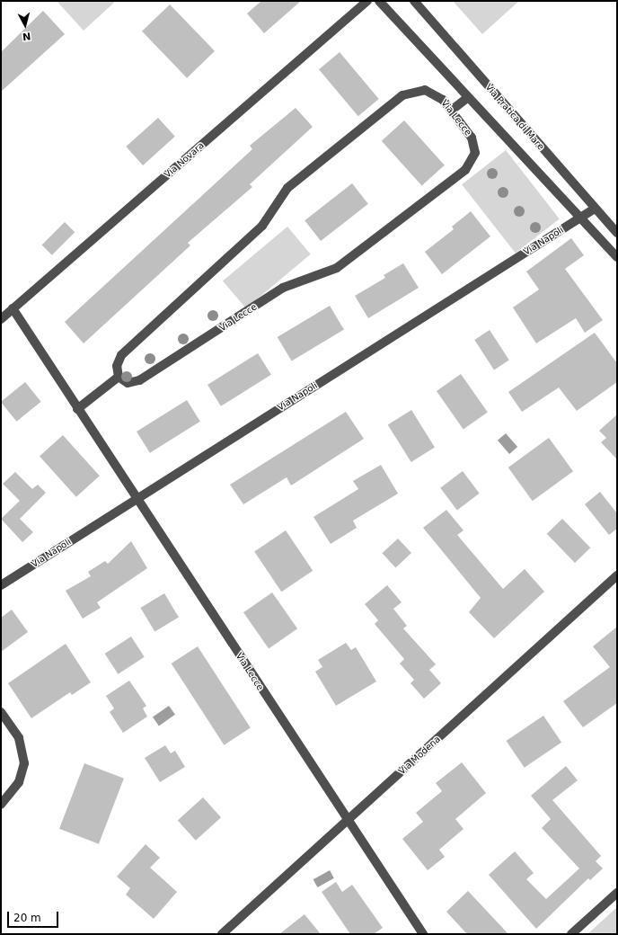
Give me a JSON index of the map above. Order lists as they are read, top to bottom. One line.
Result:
{"streets":{"street":["Via Pratica di Mare","Via Lecce","Via Novara","Via Napoli","Via Modena"]},"crossings":[["Via Pratica di Mare","Via Napoli"],["Via Lecce","Via Novara"],["Via Lecce","Via Napoli"],["Via Lecce","Via Modena"]],"scale_bar":"20 m","north":"bottom"}
